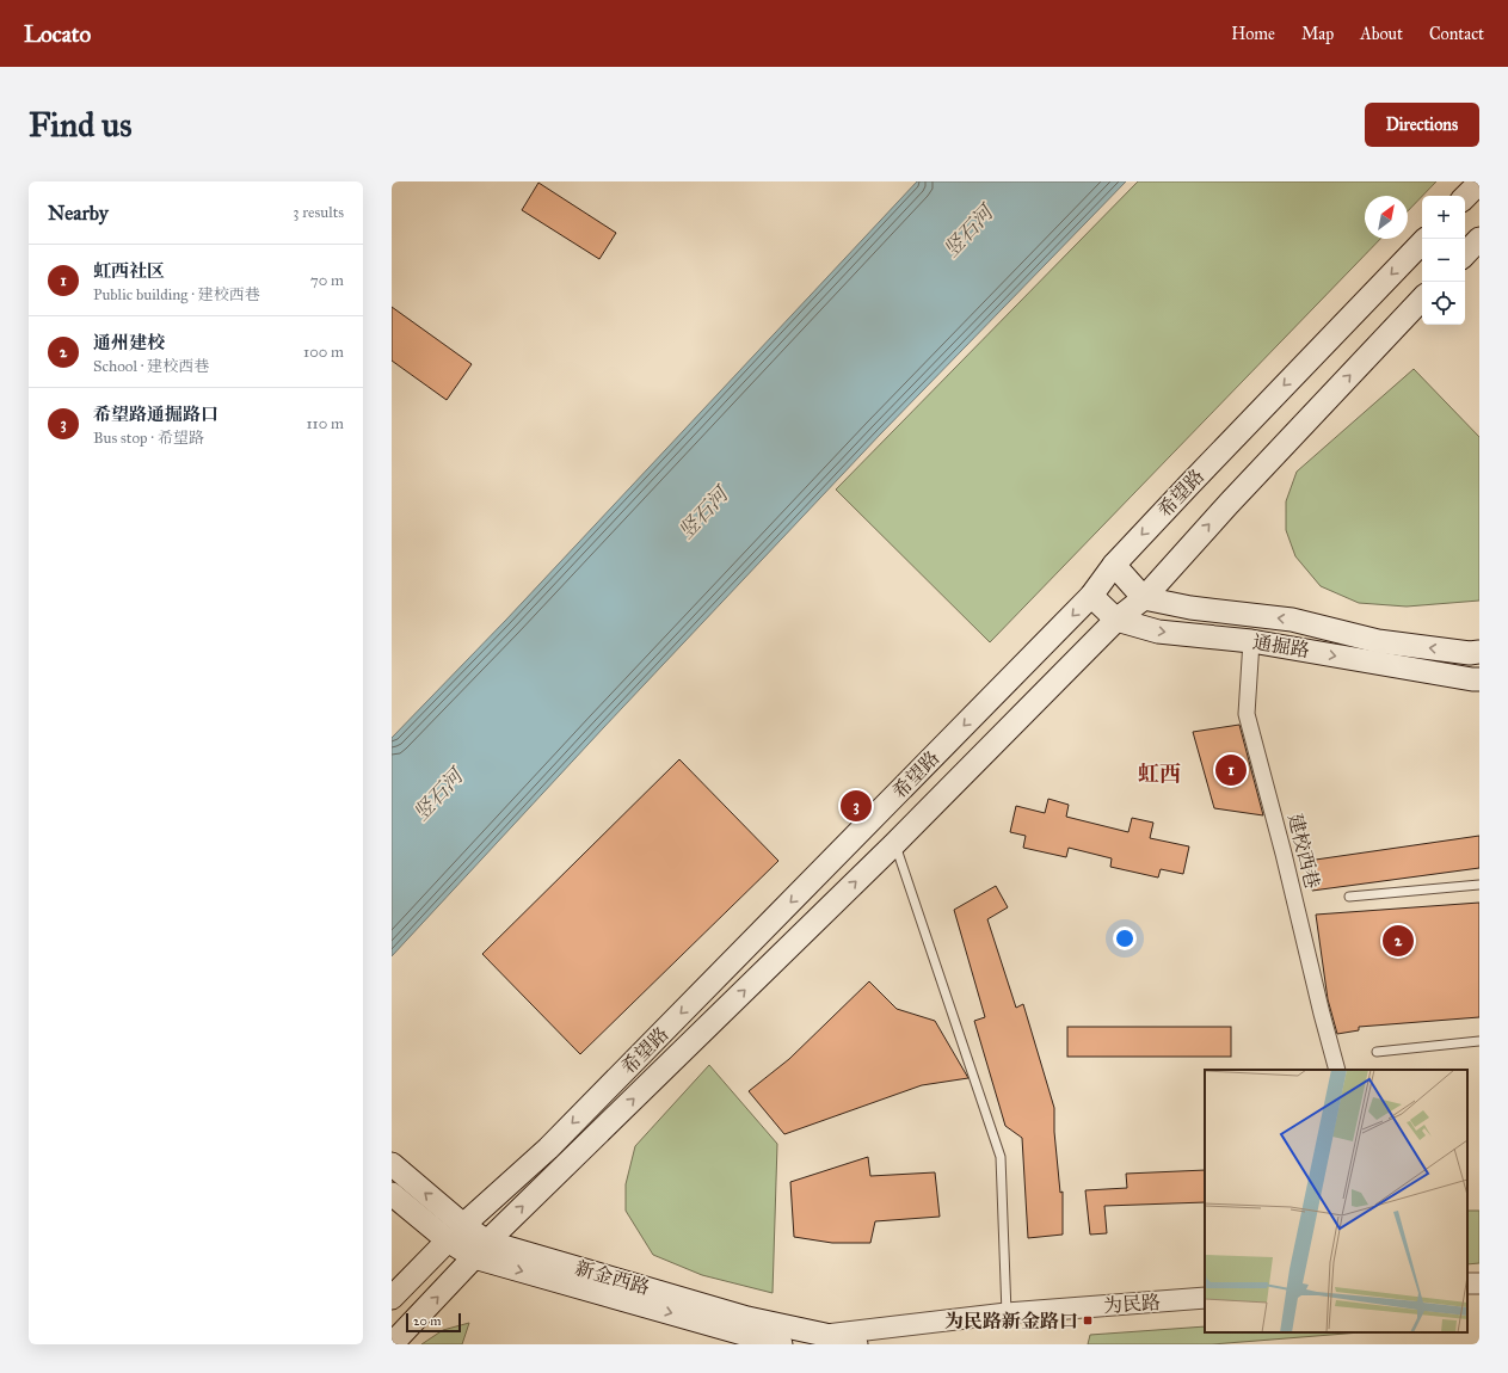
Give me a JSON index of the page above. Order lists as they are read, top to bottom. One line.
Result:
{"streets":{"main road":["希望路","通掘路","新金西路"],"street":["建校西巷","为民路"]},"crossings":[["希望路","通掘路"],["希望路","新金西路"],["通掘路","建校西巷"],["新金西路","为民路"]],"districts":["虹西"],"water":["竖石河"],"places":{"transit":["为民路新金路口"]},"scale_bar":"20 m","north":"top right","page":{"header":"Locato","nav":["Home","Map","About","Contact"],"buttons":"Directions","title":"Find us","heading":["Nearby","3 results"],"map_buttons":["+","−"],"list":[{"mark":"1","name":"虹西社区","note":"Public building · 建校西巷","value":"70 m"},{"mark":"2","name":"通州建校","note":"School · 建校西巷","value":"100 m"},{"mark":"3","name":"希望路通掘路口","note":"Bus stop · 希望路","value":"110 m"}],"pins":["1","3","2"],"scale":"20 m"}}
